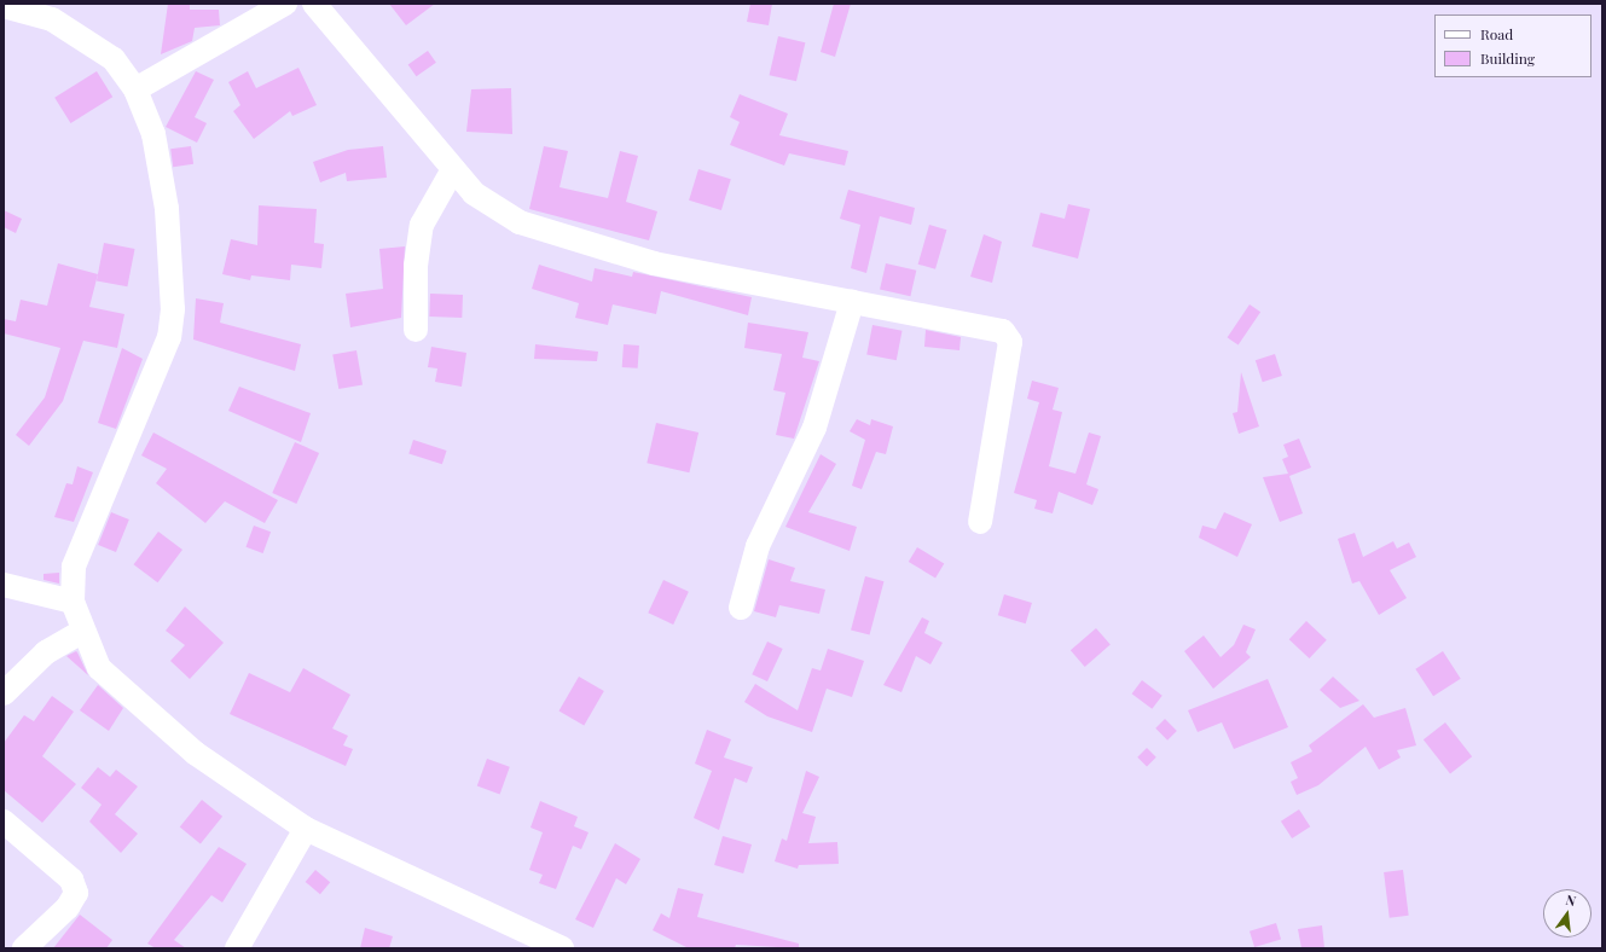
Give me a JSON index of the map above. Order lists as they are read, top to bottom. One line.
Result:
{"legend":["Road","Building"],"north":"top"}
